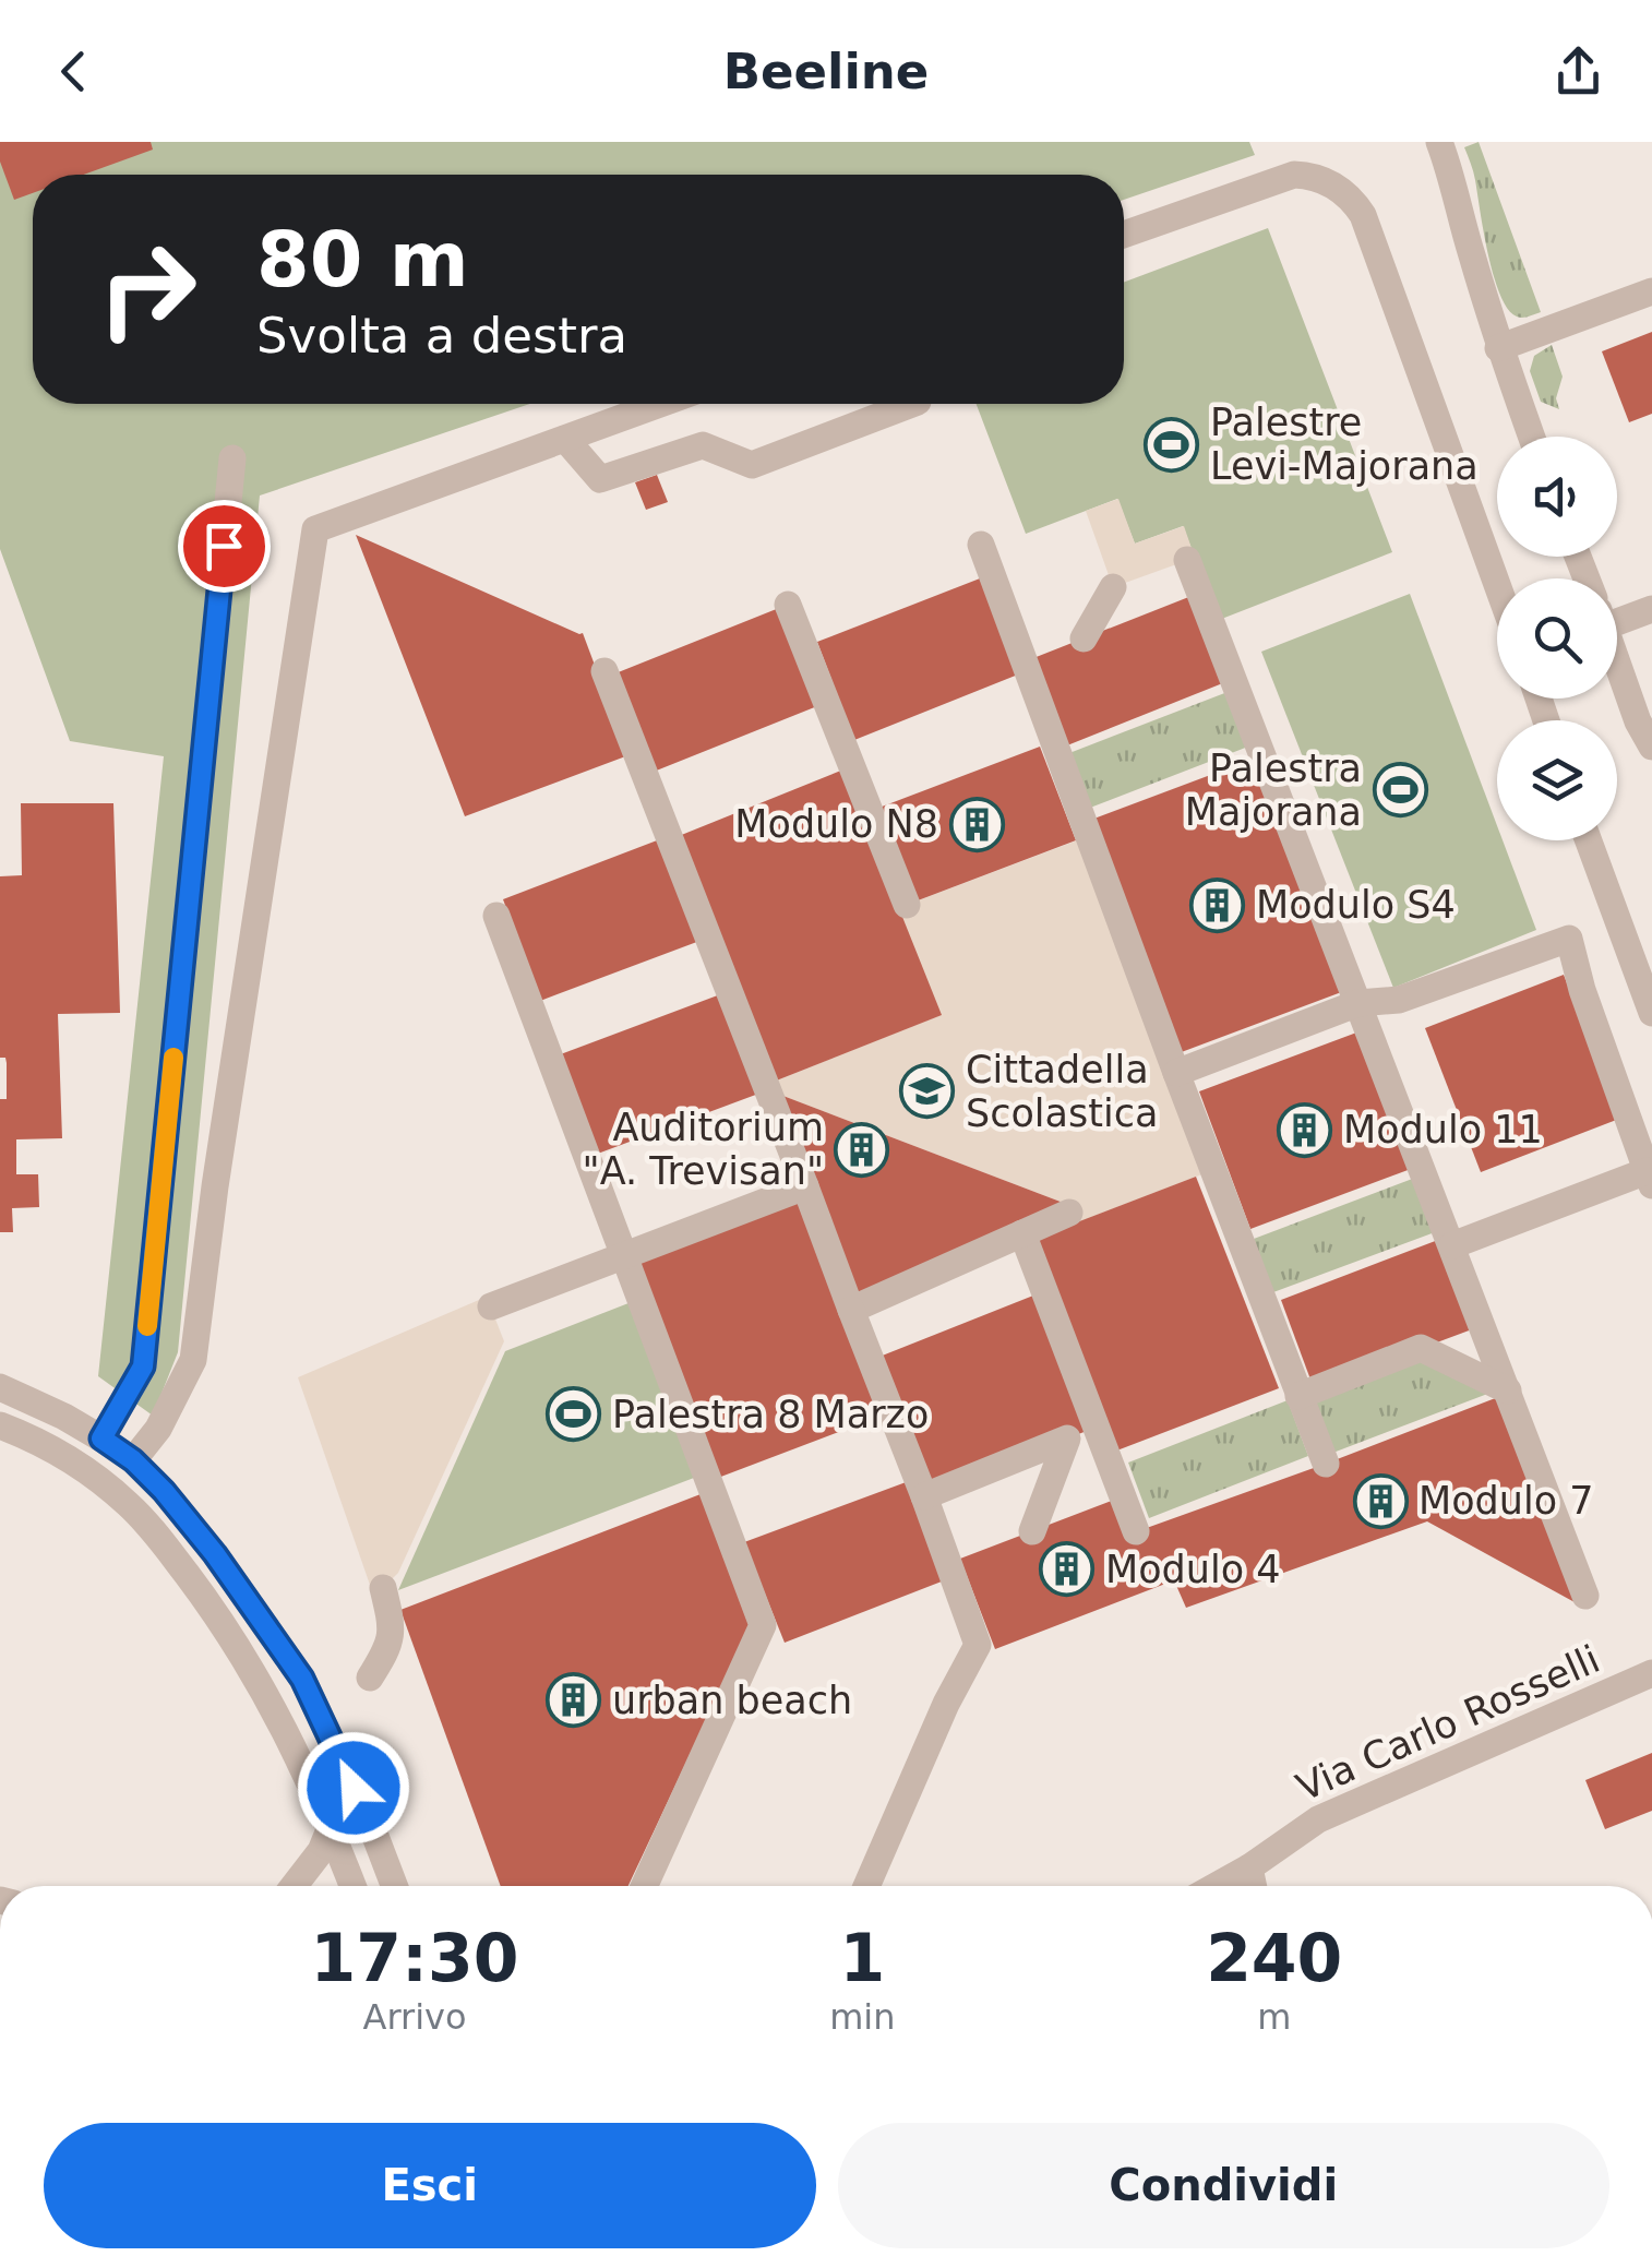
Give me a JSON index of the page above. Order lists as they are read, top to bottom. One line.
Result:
{"streets":{"street":["Via Carlo Rosselli"]},"places":{"sports":["Palestre Levi-Majorana","Palestra Majorana","Palestra 8 Marzo"],"building":["Modulo N8","Modulo S4","Modulo 11","Auditorium \"A. Trevisan\"","Modulo 7","Modulo 4","urban beach"],"school or university":["Cittadella Scolastica"]},"page":{"header":"Beeline","turn":["80 m","Svolta a destra"],"eta":["17:30","Arrivo","1","min","240","m"],"buttons":["Esci","Condividi"]}}
